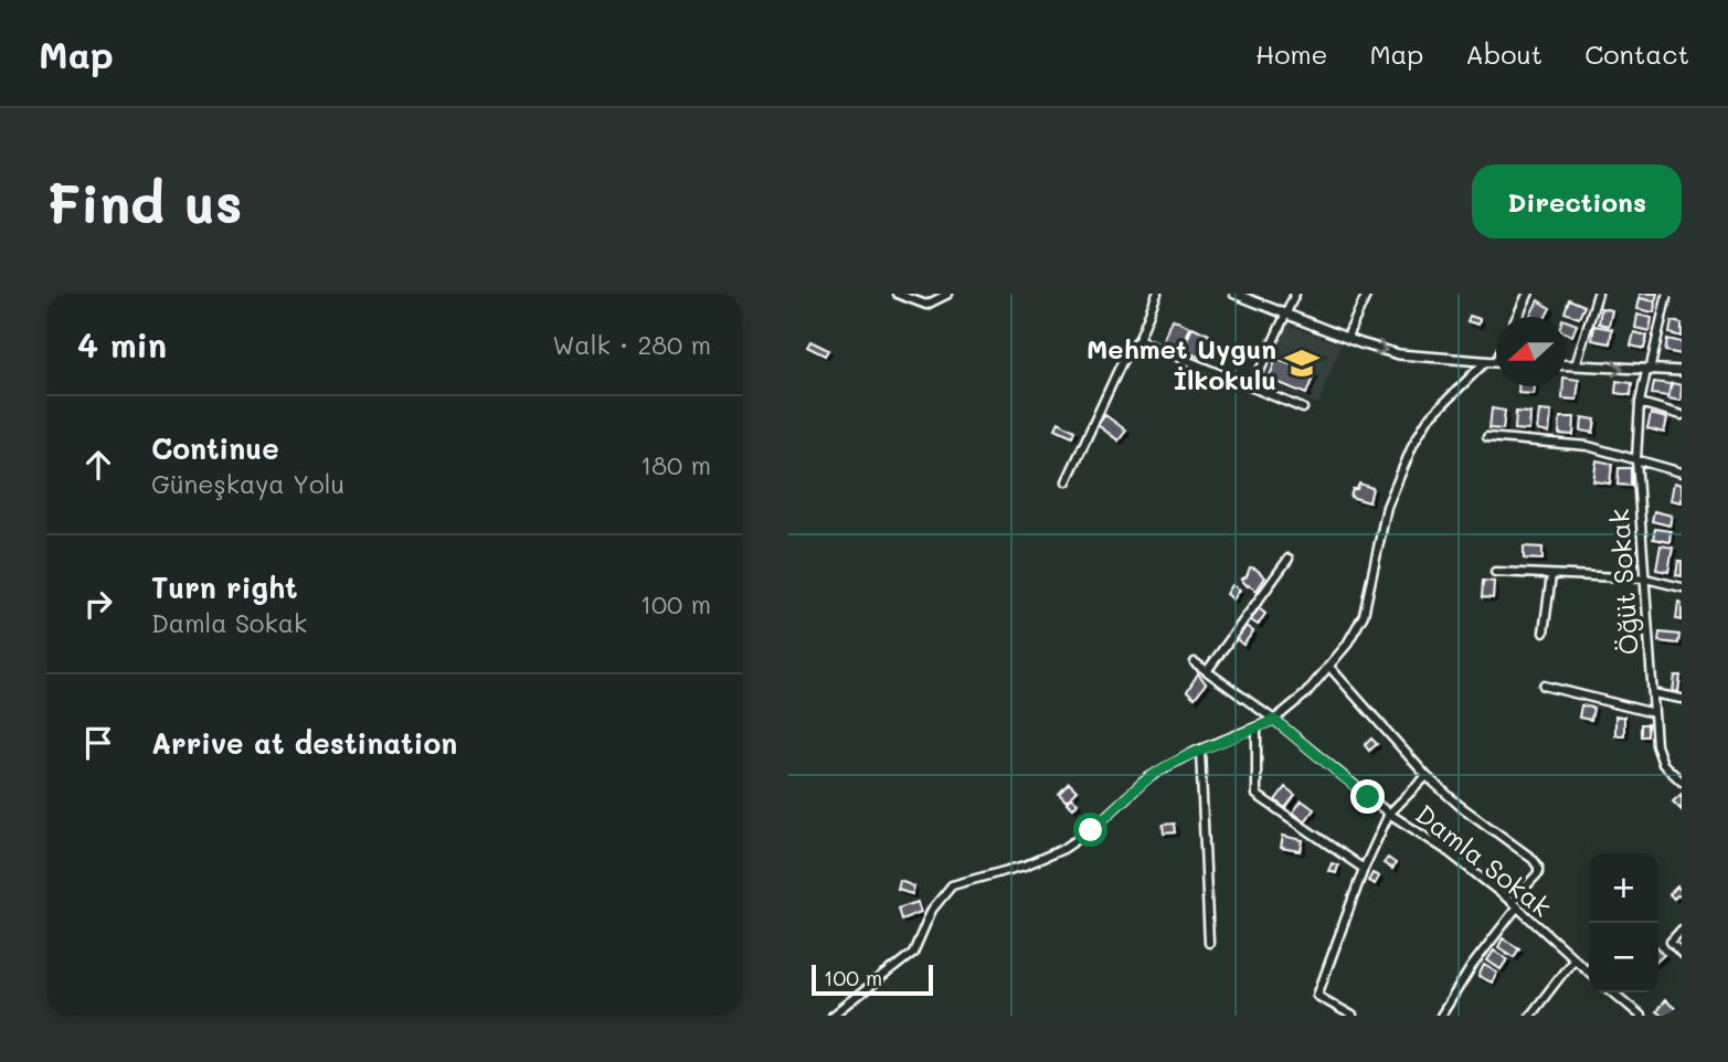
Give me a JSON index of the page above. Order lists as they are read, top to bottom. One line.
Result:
{"streets":{"street":["Öğüt Sokak","Damla Sokak"]},"places":{"school or university":["Mehmet Uygun İlkokulu"]},"scale_bar":"100 m","north":"left","page":{"header":"Map","nav":["Home","Map","About","Contact"],"buttons":"Directions","title":"Find us","heading":["4 min","Walk · 280 m"],"list":[["Continue","Güneşkaya Yolu","180 m"],["Turn right","Damla Sokak","100 m"],"Arrive at destination"],"map_buttons":["+","−"],"scale":"100 m"}}
